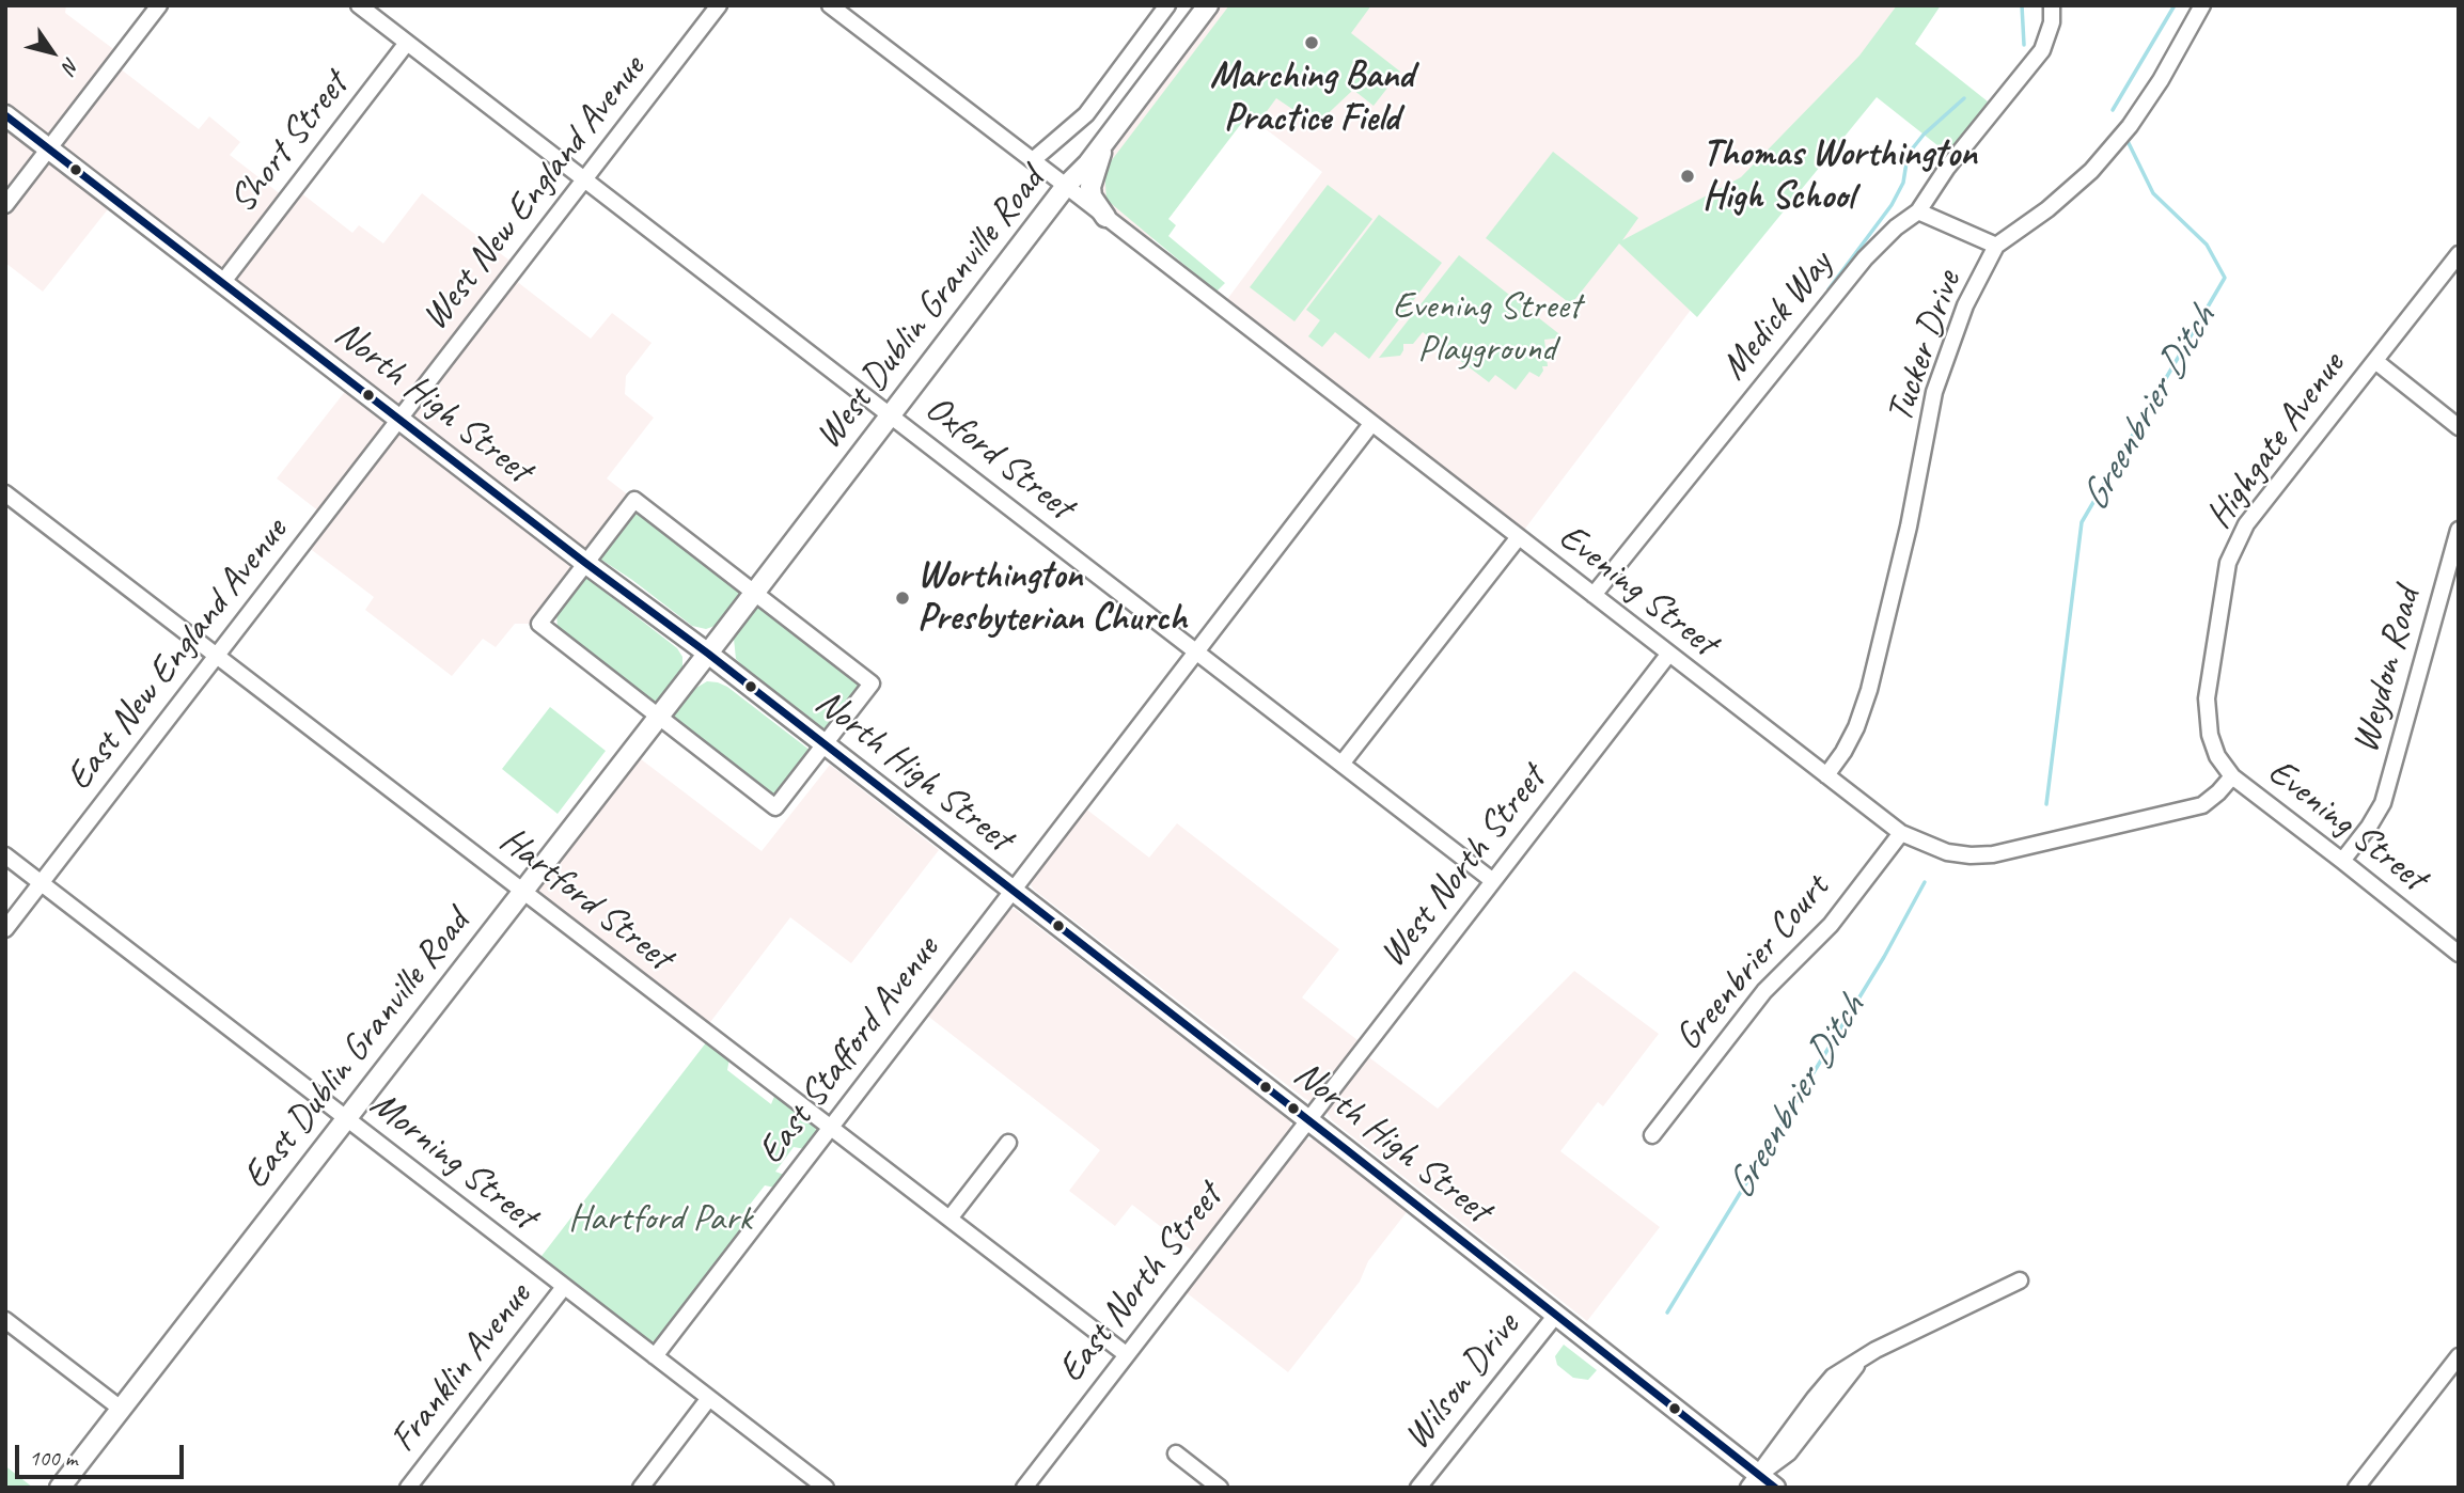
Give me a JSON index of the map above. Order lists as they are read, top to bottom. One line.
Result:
{"streets":{"main road":["West Dublin Granville Road","North High Street","East Dublin Granville Road"],"street":["Short Street","West New England Avenue","Medick Way","Tucker Drive","Highgate Avenue","Oxford Street","Evening Street","East New England Avenue","Weydon Road","West North Street","Hartford Street","Greenbrier Court","East Stafford Avenue","Morning Street","East North Street","Franklin Avenue","Wilson Drive"]},"crossings":[["Short Street","North High Street"],["Short Street","Oxford Street"],["West New England Avenue","North High Street"],["West New England Avenue","Oxford Street"],["West New England Avenue","East New England Avenue"],["West Dublin Granville Road","North High Street"],["West Dublin Granville Road","Oxford Street"],["West Dublin Granville Road","Evening Street"],["West Dublin Granville Road","East Dublin Granville Road"],["Medick Way","Evening Street"],["Tucker Drive","Evening Street"],["North High Street","East New England Avenue"],["North High Street","West North Street"],["North High Street","East Dublin Granville Road"],["North High Street","East Stafford Avenue"],["North High Street","East North Street"],["North High Street","Wilson Drive"],["Highgate Avenue","Evening Street"],["Oxford Street","West North Street"],["Oxford Street","East Stafford Avenue"],["Evening Street","Weydon Road"],["Evening Street","West North Street"],["Evening Street","Greenbrier Court"],["Evening Street","East Stafford Avenue"],["East New England Avenue","Hartford Street"],["East New England Avenue","Morning Street"],["West North Street","East North Street"],["Hartford Street","East Dublin Granville Road"],["Hartford Street","East Stafford Avenue"],["Hartford Street","East North Street"],["East Dublin Granville Road","Morning Street"],["East Stafford Avenue","Morning Street"],["Morning Street","Franklin Avenue"]],"water":["Greenbrier Ditch"],"parks":["Evening Street Playground","Hartford Park"],"places":["Marching Band Practice Field","Thomas Worthington High School","Worthington Presbyterian Church"],"scale_bar":"100 m","north":"bottom right"}
